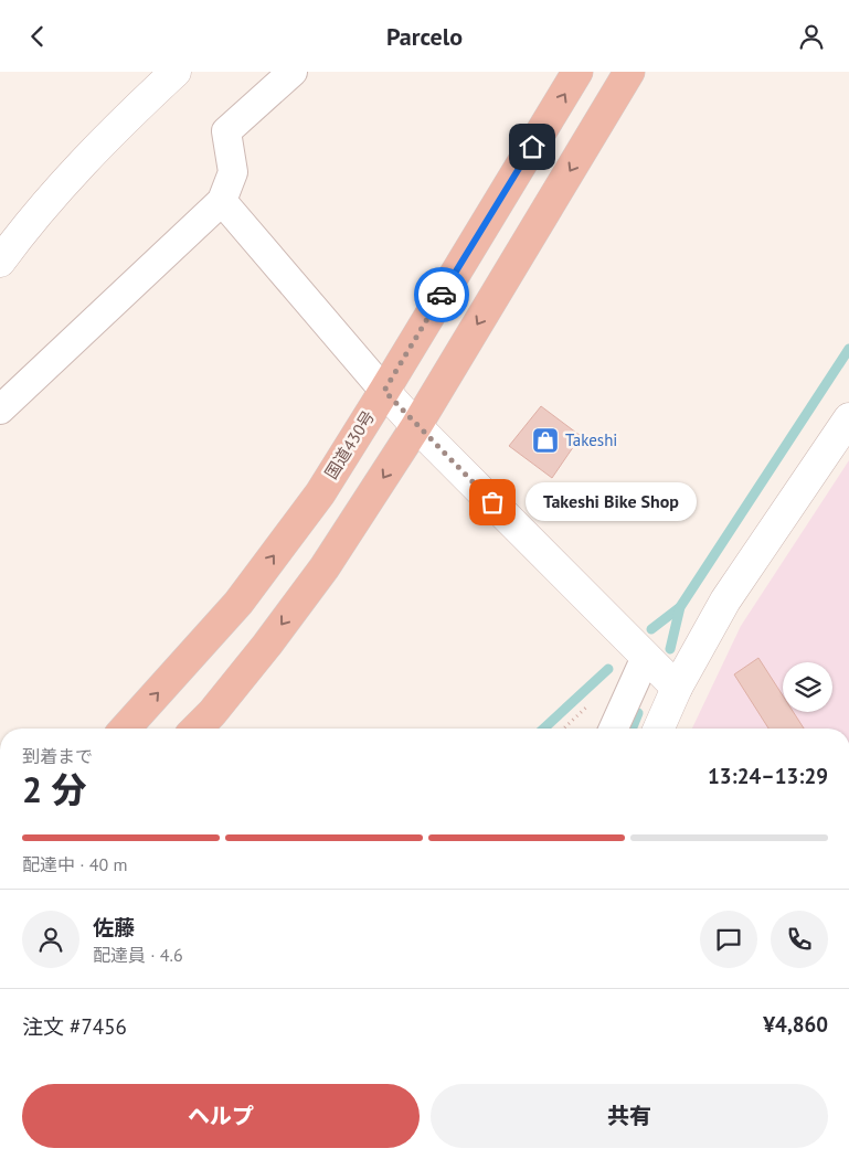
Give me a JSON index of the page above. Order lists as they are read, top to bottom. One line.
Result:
{"streets":{"highway":["国道430号"]},"places":{"shop":["Takeshi"],"other":["Takeshi Bike Shop"]},"page":{"header":"Parcelo","bubble":"Takeshi Bike Shop","heading":["2 分","到着まで","13:24–13:29"],"panel":["佐藤","配達員 · 4.6","注文 #7456","¥4,860"],"bar":"配達中 · 40 m","buttons":["ヘルプ","共有"]}}
